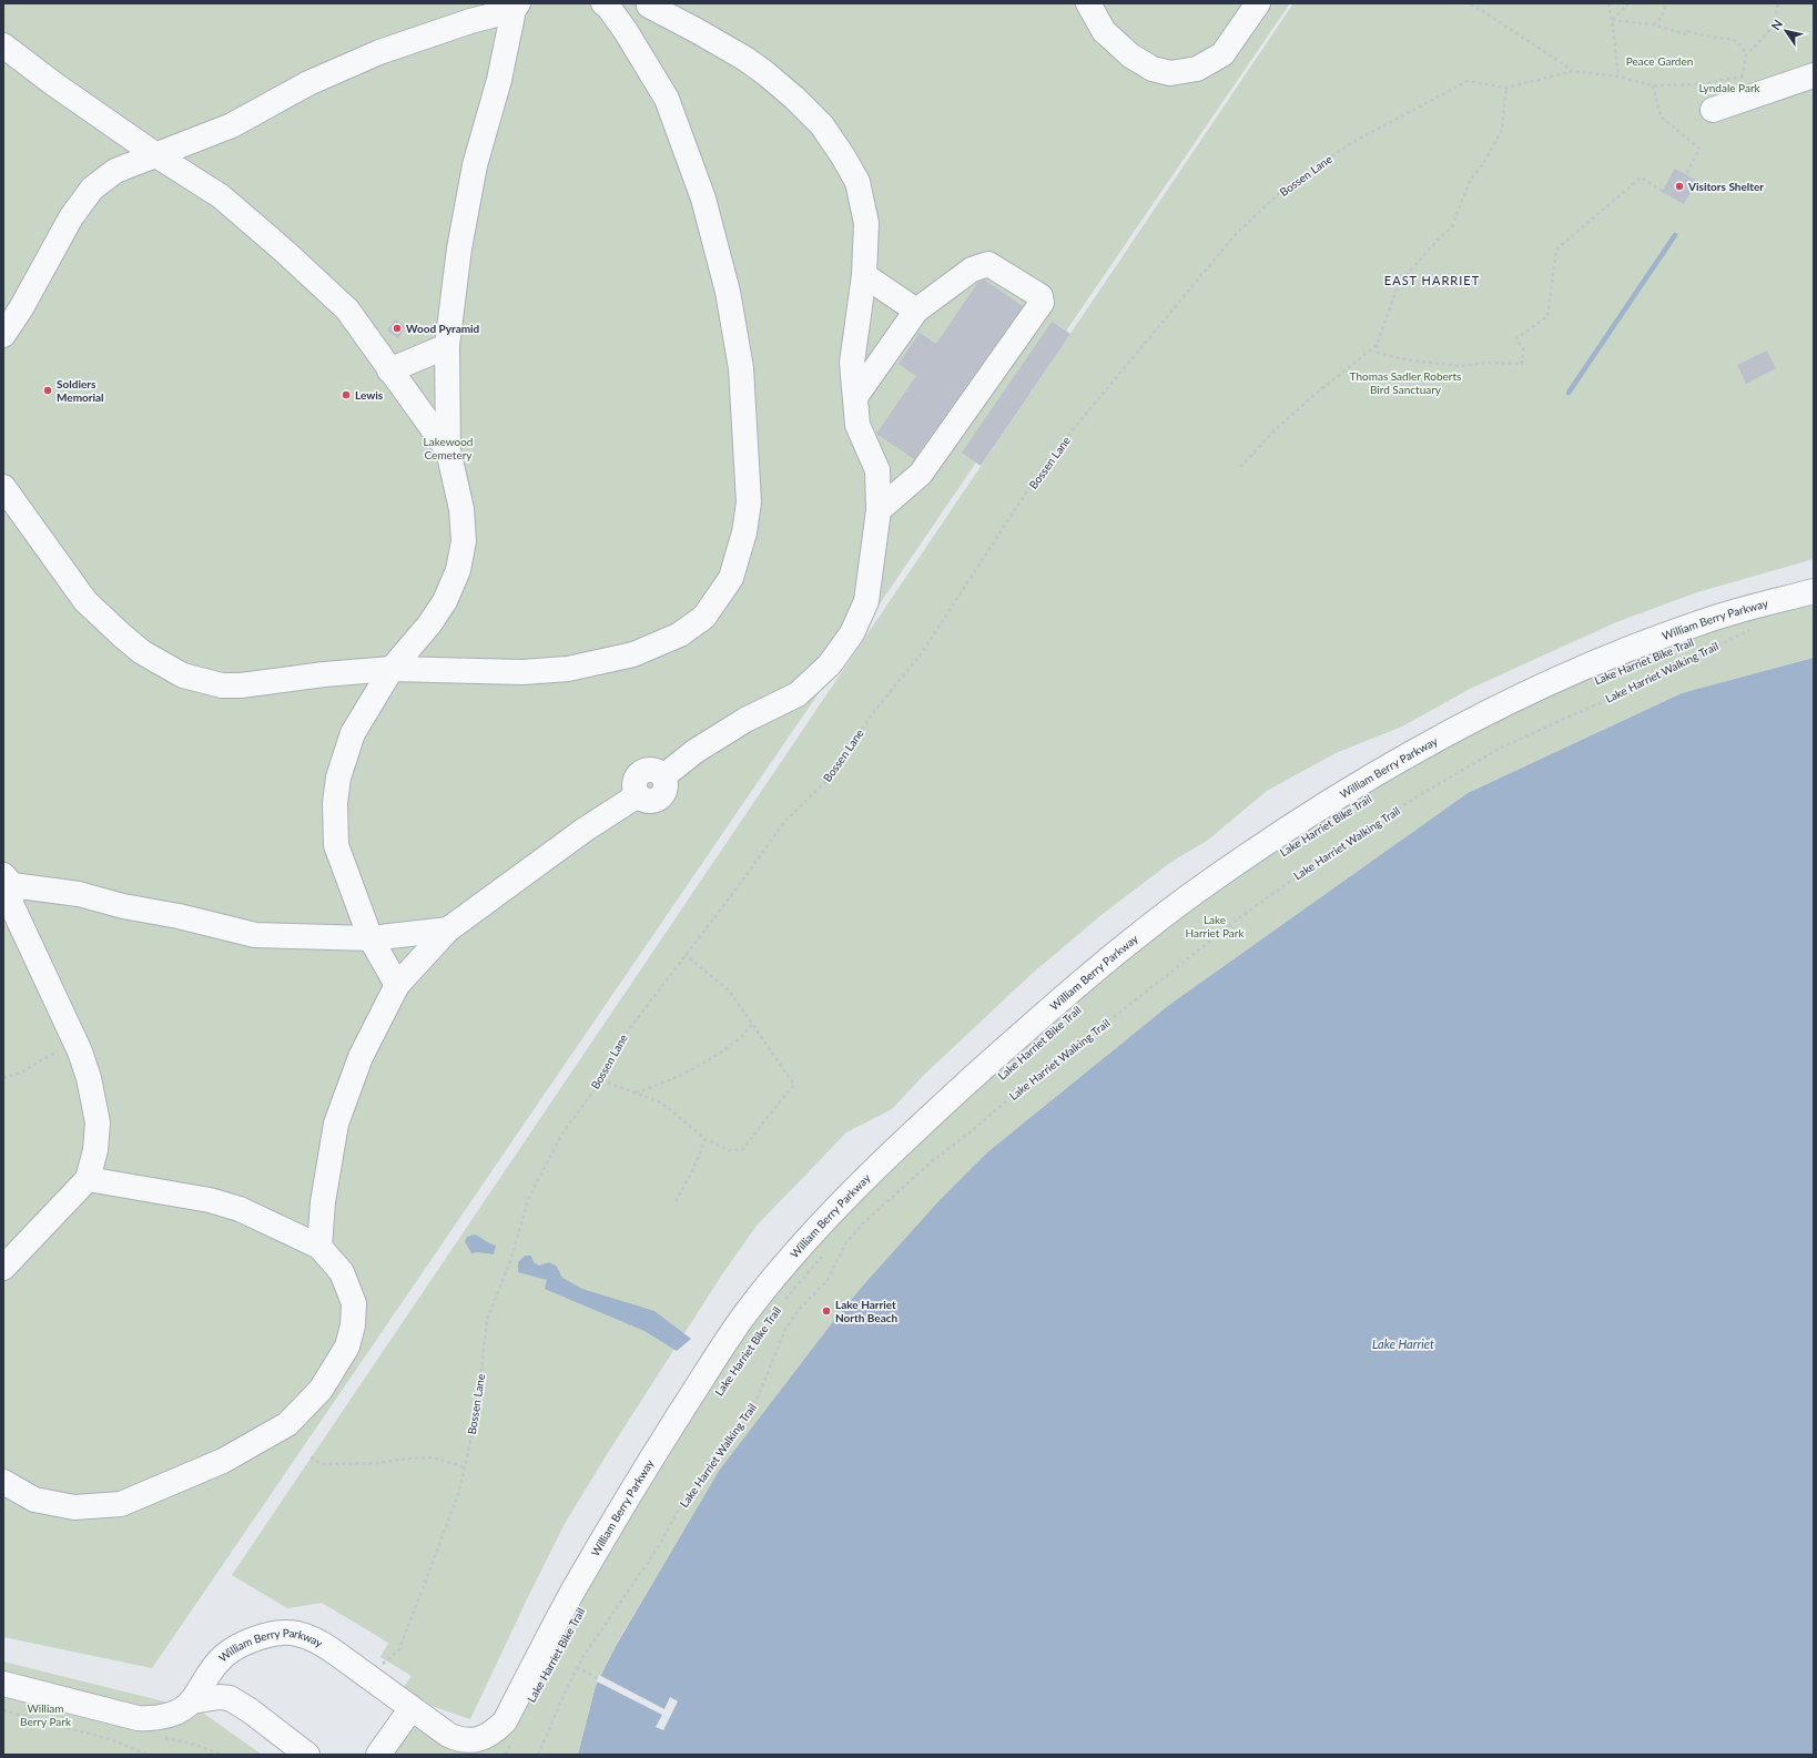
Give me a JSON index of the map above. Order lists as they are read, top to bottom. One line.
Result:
{"streets":{"street":["William Berry Parkway"],"path":["Bossen Lane","Lake Harriet Bike Trail","Lake Harriet Walking Trail"]},"districts":["EAST HARRIET"],"water":["Lake Harriet"],"parks":["Peace Garden","Lyndale Park","Thomas Sadler Roberts Bird Sanctuary","Lakewood Cemetery","Lake Harriet Park","William Berry Park"],"places":["Visitors Shelter","Wood Pyramid","Soldiers Memorial","Lewis","Lake Harriet North Beach"],"north":"top left"}
